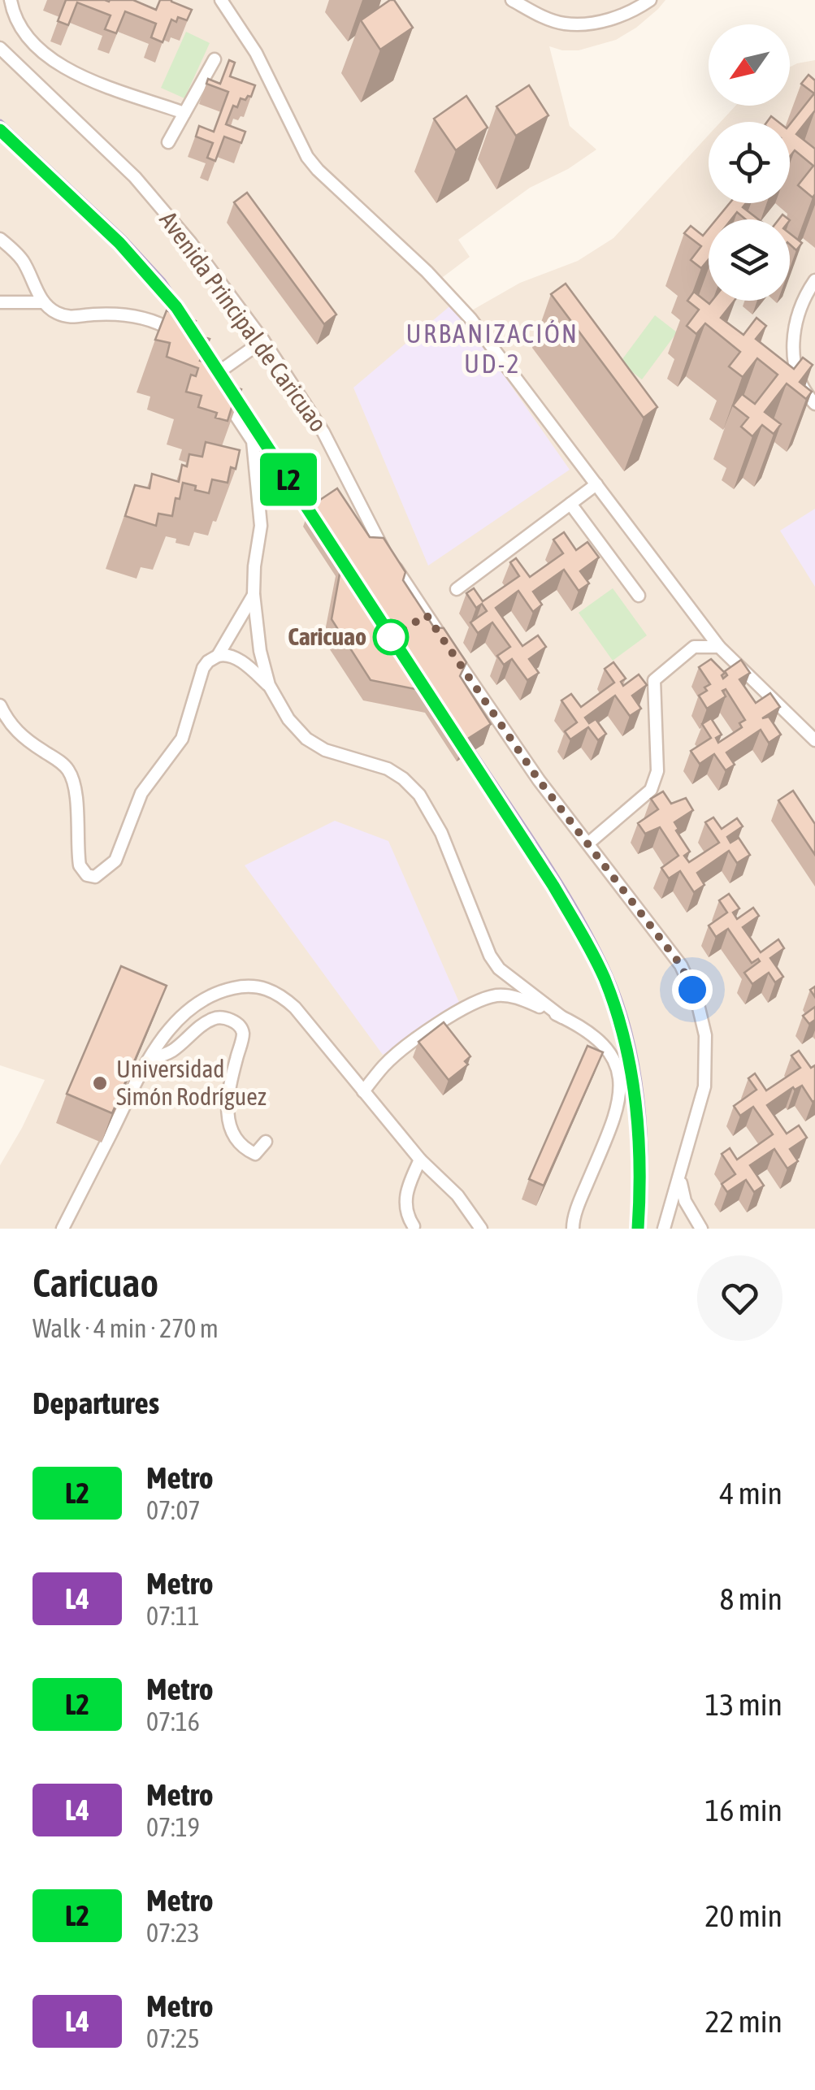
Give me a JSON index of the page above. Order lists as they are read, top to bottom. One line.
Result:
{"streets":{"street":["Avenida Principal de Caricuao"]},"districts":["URBANIZACIÓN UD-2"],"places":["Caricuao","Universidad Simón Rodríguez"],"lines":["metro line L2"],"north":"bottom left","page":{"on_map":"L2","heading":[["Caricuao","Walk · 4 min · 270 m"],"Departures"],"list":[{"mark":"L2","name":"Metro","note":"07:07","value":"4 min"},{"mark":"L4","name":"Metro","note":"07:11","value":"8 min"},{"mark":"L2","name":"Metro","note":"07:16","value":"13 min"},{"mark":"L4","name":"Metro","note":"07:19","value":"16 min"},{"mark":"L2","name":"Metro","note":"07:23","value":"20 min"},{"mark":"L4","name":"Metro","note":"07:25","value":"22 min"}]}}
